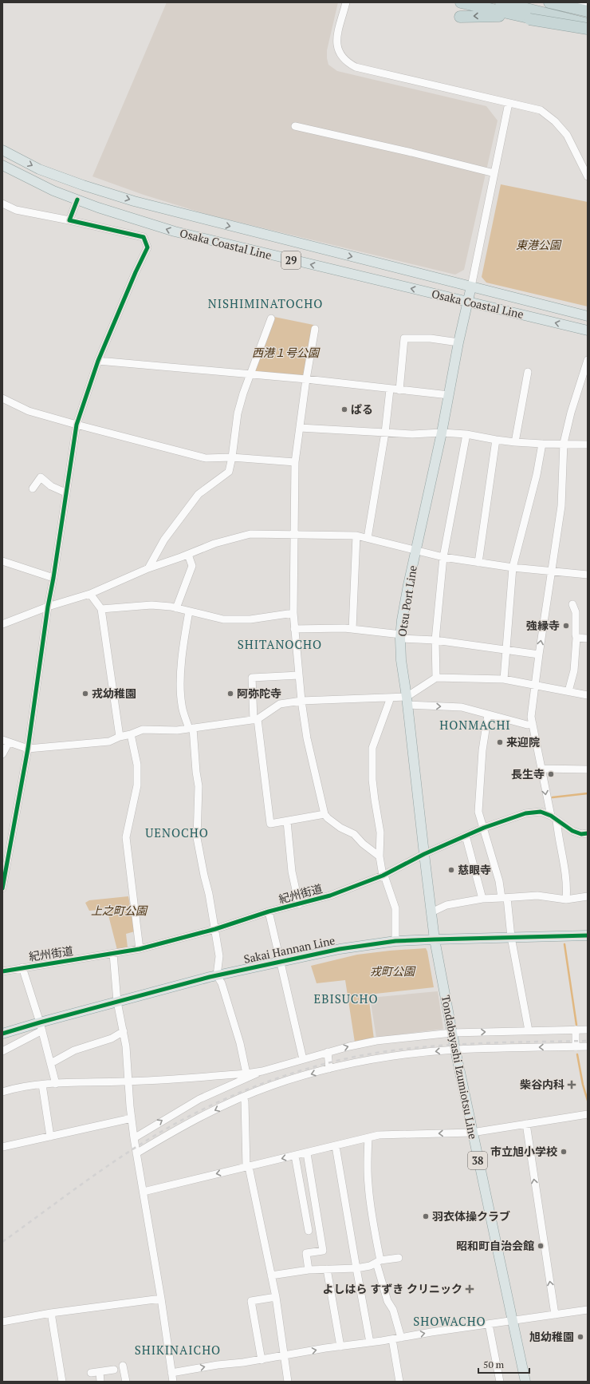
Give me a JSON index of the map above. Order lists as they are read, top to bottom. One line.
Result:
{"streets":{"main road":["Osaka Coastal Line","29","Otsu Port Line","Sakai Hannan Line","Tondabayashi Izumiotsu Line","38"],"street":["紀州街道"]},"crossings":[["Osaka Coastal Line","Otsu Port Line"],["Otsu Port Line","紀州街道"],["Otsu Port Line","Sakai Hannan Line"],["Otsu Port Line","Tondabayashi Izumiotsu Line"],["Sakai Hannan Line","Tondabayashi Izumiotsu Line"]],"districts":["NISHIMINATOCHO","SHITANOCHO","HONMACHI","UENOCHO","EBISUCHO","SHOWACHO","SHIKINAICHO"],"parks":["東港公園","西港１号公園","上之町公園","戎町公園"],"places":{"other":["ぱる","強縁寺","戎幼稚園","阿弥陀寺","来迎院","長生寺","慈眼寺","市立旭小学校","羽衣体操クラブ","昭和町自治会館","旭幼稚園"],"health":["柴谷内科","よしはら すずき クリニック"]},"scale_bar":"50 m"}
